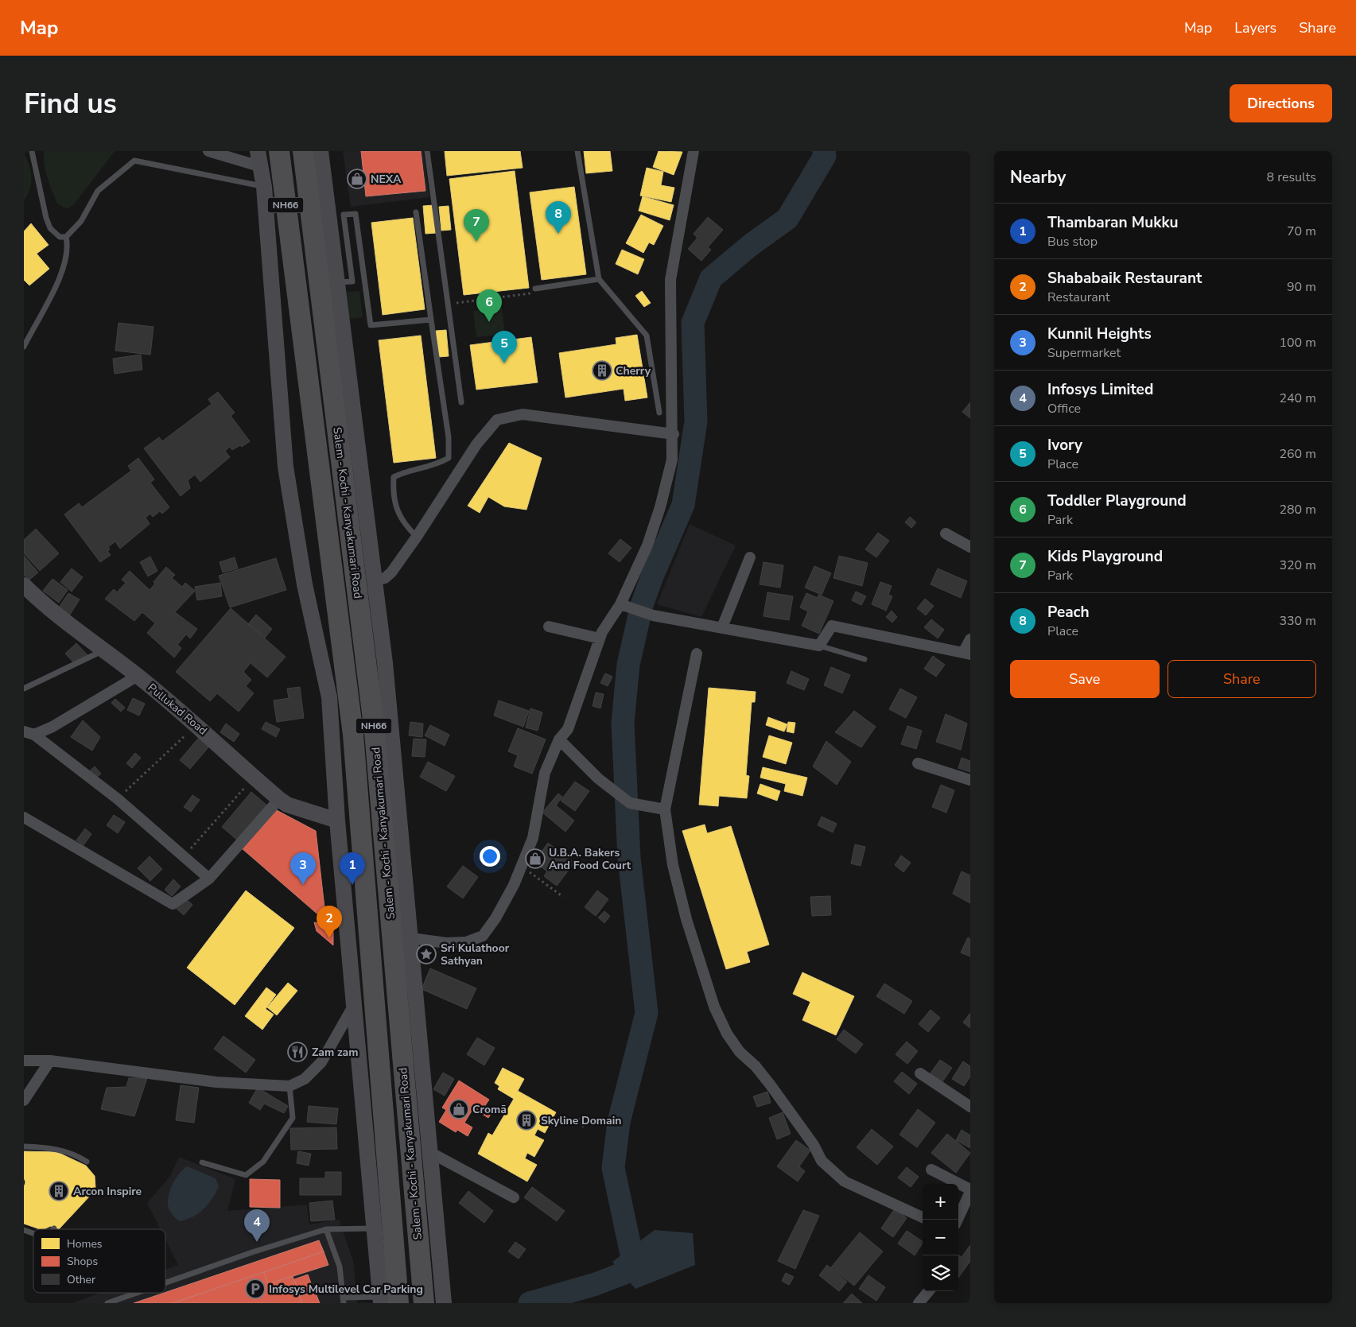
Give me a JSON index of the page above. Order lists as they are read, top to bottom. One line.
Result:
{"streets":{"highway":["NH66","Salem - Kochi - Kanyakumari Road"],"street":["Pullukad Road"]},"places":{"shop":["NEXA","U.B.A. Bakers And Food Court","Cromā"],"building":["Cherry","Skyline Domain","Arcon Inspire"],"place":["Sri Kulathoor Sathyan"],"restaurant":["Zam zam"],"parking":["Infosys Multilevel Car Parking"]},"legend":["Homes","Shops","Other"],"page":{"header":"Map","nav":["Map","Layers","Share"],"buttons":["Directions",["Save","Share"]],"title":"Find us","heading":["Nearby","8 results"],"pins":["8","7","6","5","1","3","2","4"],"list":[{"mark":"1","name":"Thambaran Mukku","note":"Bus stop","value":"70 m"},{"mark":"2","name":"Shababaik Restaurant","note":"Restaurant","value":"90 m"},{"mark":"3","name":"Kunnil Heights","note":"Supermarket","value":"100 m"},{"mark":"4","name":"Infosys Limited","note":"Office","value":"240 m"},{"mark":"5","name":"Ivory","note":"Place","value":"260 m"},{"mark":"6","name":"Toddler Playground","note":"Park","value":"280 m"},{"mark":"7","name":"Kids Playground","note":"Park","value":"320 m"},{"mark":"8","name":"Peach","note":"Place","value":"330 m"}],"map_buttons":["+","−"]}}
